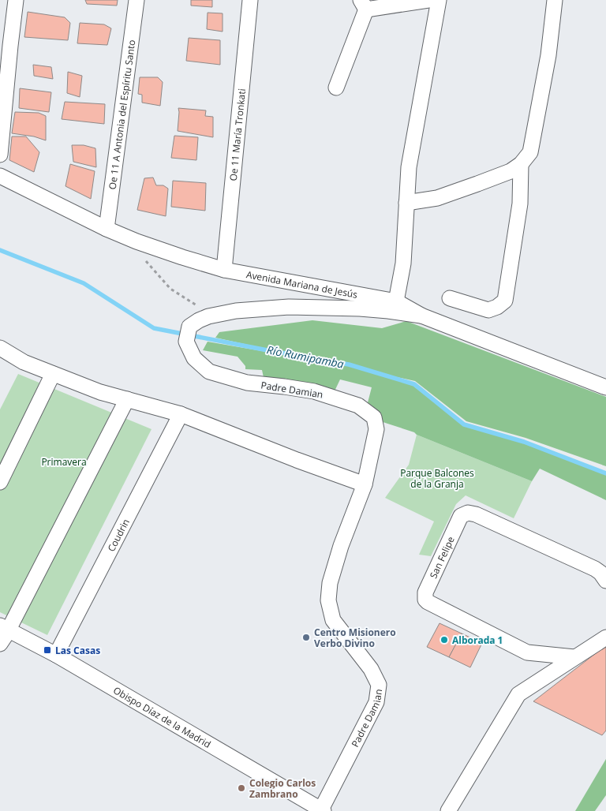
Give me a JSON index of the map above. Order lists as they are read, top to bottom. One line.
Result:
{"streets":{"street":["Oe 11 A Antonia del Espíritu Santo","Oe 11 María Tronkati","Avenida Mariana de Jesús","Padre Damian","Coudrin","San Felipe","Obispo Díaz de la Madrid"]},"crossings":[["Oe 11 A Antonia del Espíritu Santo","Avenida Mariana de Jesús"],["Oe 11 María Tronkati","Avenida Mariana de Jesús"],["Avenida Mariana de Jesús","Padre Damian"],["Padre Damian","Obispo Díaz de la Madrid"],["Coudrin","Obispo Díaz de la Madrid"]],"water":["Río Rumipamba"],"parks":["Primavera","Parque Balcones de la Granja"],"places":{"other":["Centro Misionero Verbo Divino","Alborada 1","Colegio Carlos Zambrano"],"transit":["Las Casas"]}}
